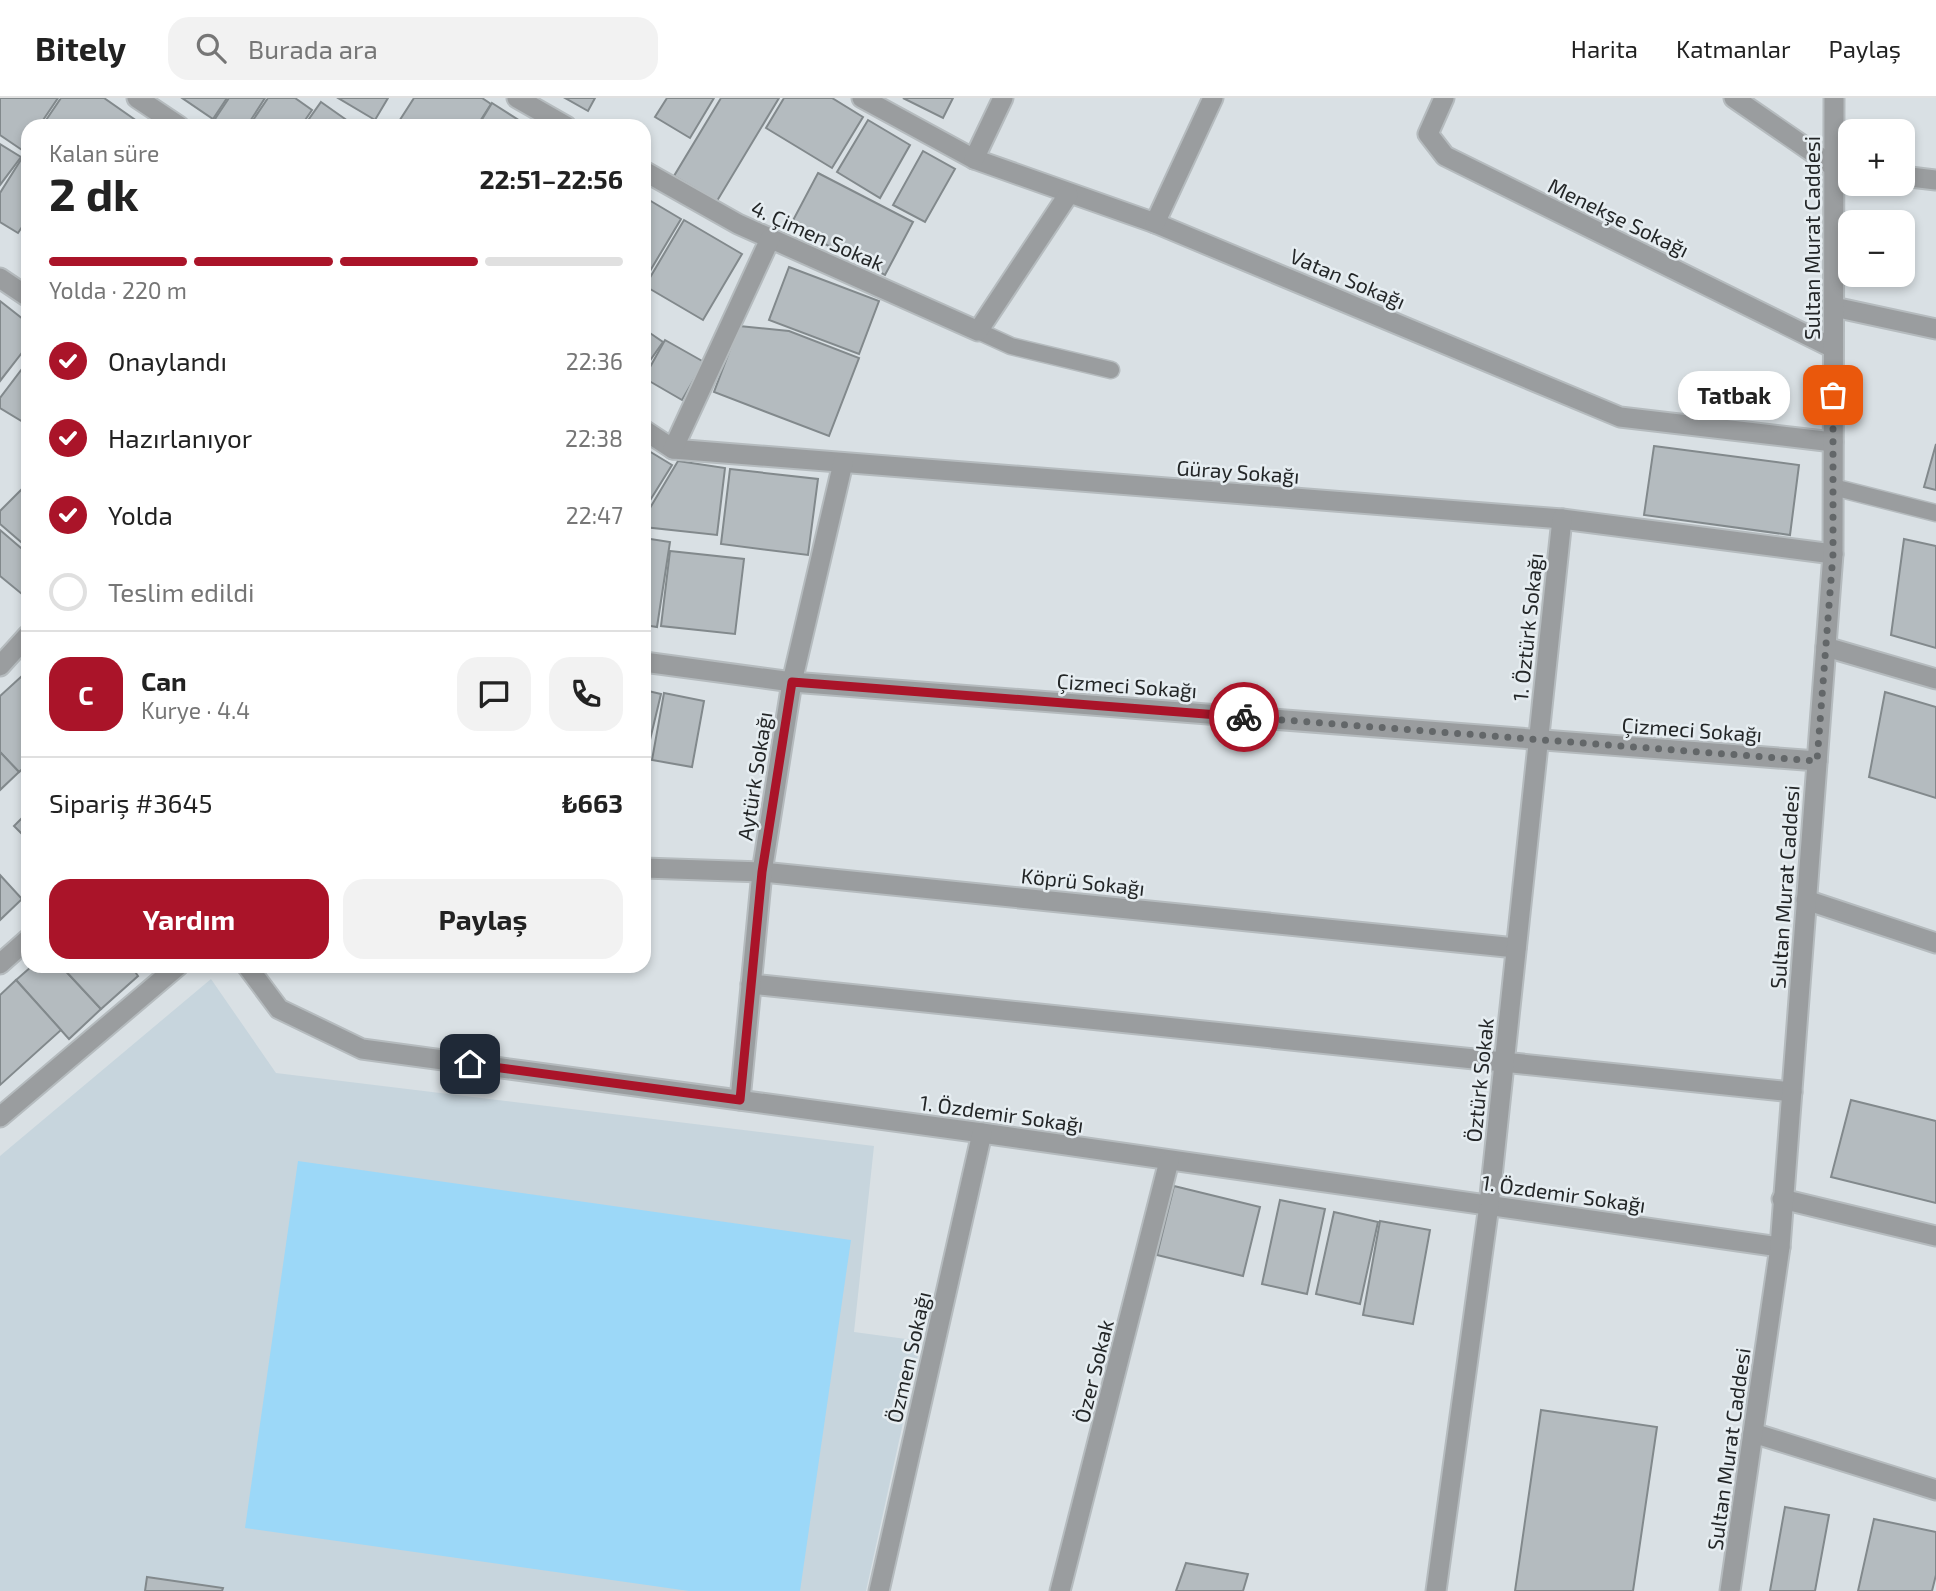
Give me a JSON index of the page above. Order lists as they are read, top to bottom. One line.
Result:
{"streets":{"street":["Menekşe Sokağı","4. Çimen Sokak","Sultan Murat Caddesi","Vatan Sokağı","Güray Sokağı","1. Öztürk Sokağı","Çizmeci Sokağı","Aytürk Sokağı","Köprü Sokağı","Öztürk Sokak","1. Özdemir Sokağı","Özmen Sokağı","Özer Sokak"]},"crossings":[["Menekşe Sokağı","Sultan Murat Caddesi"],["Sultan Murat Caddesi","Vatan Sokağı"],["Sultan Murat Caddesi","Güray Sokağı"],["Sultan Murat Caddesi","Çizmeci Sokağı"],["Sultan Murat Caddesi","1. Özdemir Sokağı"],["Güray Sokağı","1. Öztürk Sokağı"],["Güray Sokağı","Aytürk Sokağı"],["1. Öztürk Sokağı","Çizmeci Sokağı"],["1. Öztürk Sokağı","Öztürk Sokak"],["Çizmeci Sokağı","Aytürk Sokağı"],["Çizmeci Sokağı","Öztürk Sokak"],["Aytürk Sokağı","Köprü Sokağı"],["Aytürk Sokağı","1. Özdemir Sokağı"],["Köprü Sokağı","Öztürk Sokak"],["Öztürk Sokak","1. Özdemir Sokağı"],["1. Özdemir Sokağı","Özmen Sokağı"],["1. Özdemir Sokağı","Özer Sokak"]],"places":["Tatbak"],"page":{"header":"Bitely","search":"Burada ara","nav":["Harita","Katmanlar","Paylaş"],"map_buttons":["+","−"],"heading":["2 dk","Kalan süre","22:51–22:56"],"panel":["Can","Kurye · 4.4","Sipariş #3645","₺663"],"bar":"Yolda · 220 m","list":[["Onaylandı","22:36"],["Hazırlanıyor","22:38"],["Yolda","22:47"],"Teslim edildi"],"bubble":"Tatbak","round":"C","buttons":["Yardım","Paylaş"]}}
